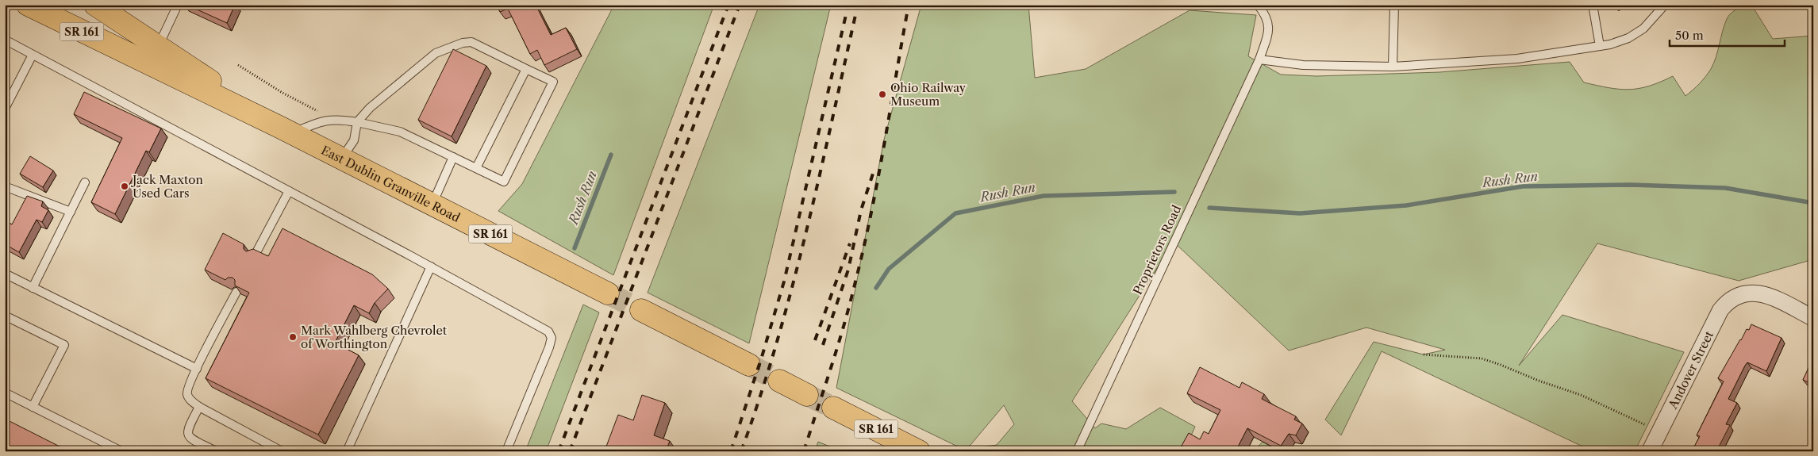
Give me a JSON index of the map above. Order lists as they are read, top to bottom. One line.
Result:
{"streets":{"main road":["SR 161","East Dublin Granville Road"],"street":["Andover Street"],"lane":["Proprietors Road"]},"water":["Rush Run"],"places":["Ohio Railway Museum","Jack Maxton Used Cars","Mark Wahlberg Chevrolet of Worthington"],"scale_bar":"50 m"}
